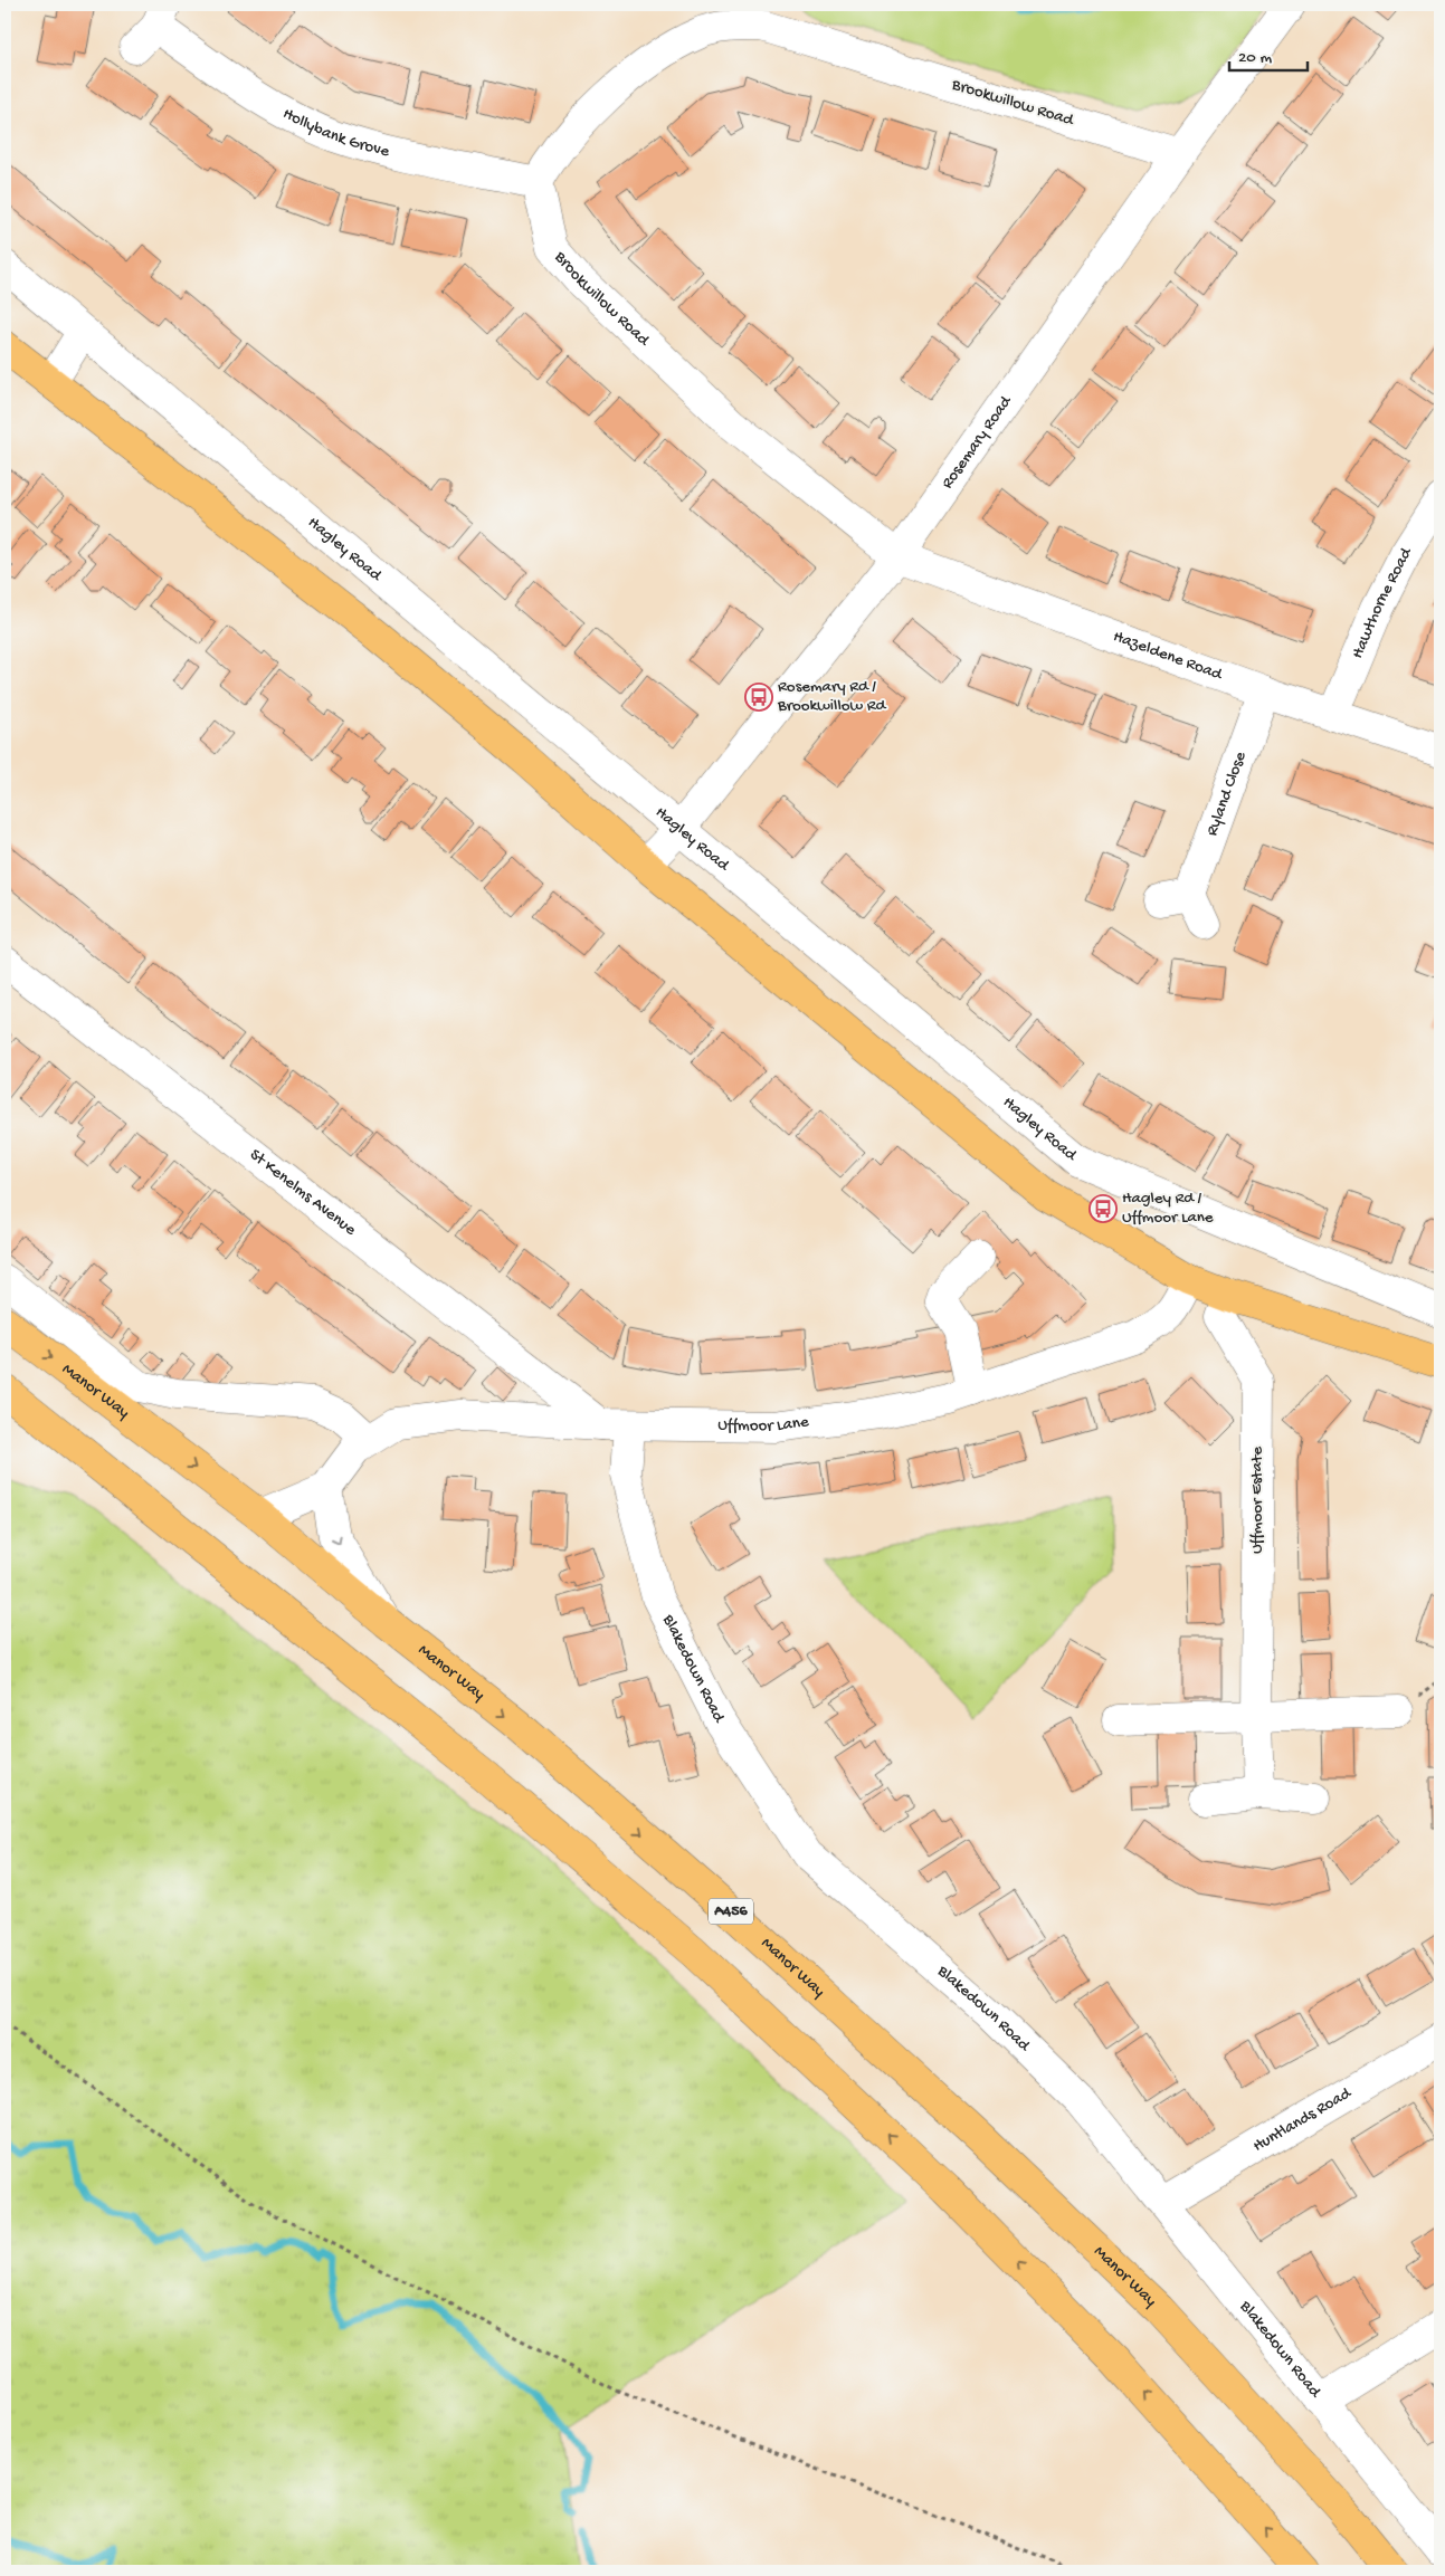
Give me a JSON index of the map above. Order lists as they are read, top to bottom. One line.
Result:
{"streets":{"main road":["Manor Way","A456"],"street":["Brookwillow Road","Hollybank Grove","Rosemary Road","Hagley Road","Hawthorne Road","Hazeldene Road","Ryland Close","St Kenelms Avenue","Uffmoor Lane","Uffmoor Estate","Blakedown Road","Huntlands Road"]},"crossings":[["Brookwillow Road","Hollybank Grove"],["Brookwillow Road","Rosemary Road"],["Brookwillow Road","Hazeldene Road"],["Rosemary Road","Hagley Road"],["Rosemary Road","Hazeldene Road"],["Hawthorne Road","Hazeldene Road"],["Hazeldene Road","Ryland Close"],["St Kenelms Avenue","Uffmoor Lane"],["St Kenelms Avenue","Blakedown Road"],["Uffmoor Lane","Blakedown Road"],["Blakedown Road","Huntlands Road"]],"places":{"bus stop":["Rosemary Rd / Brookwillow Rd","Hagley Rd / Uffmoor Lane"]},"scale_bar":"20 m"}
